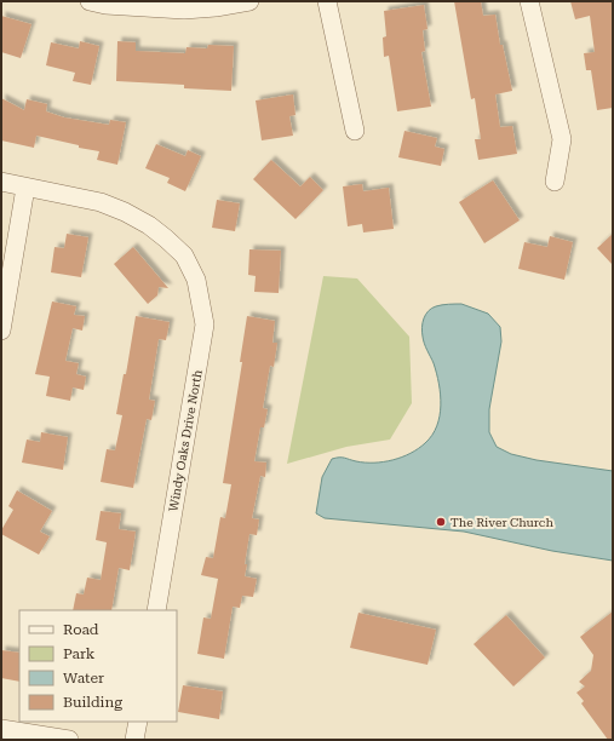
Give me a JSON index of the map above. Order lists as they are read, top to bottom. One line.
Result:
{"streets":{"street":["Windy Oaks Drive North"]},"places":["The River Church"],"legend":["Road","Park","Water","Building"]}
